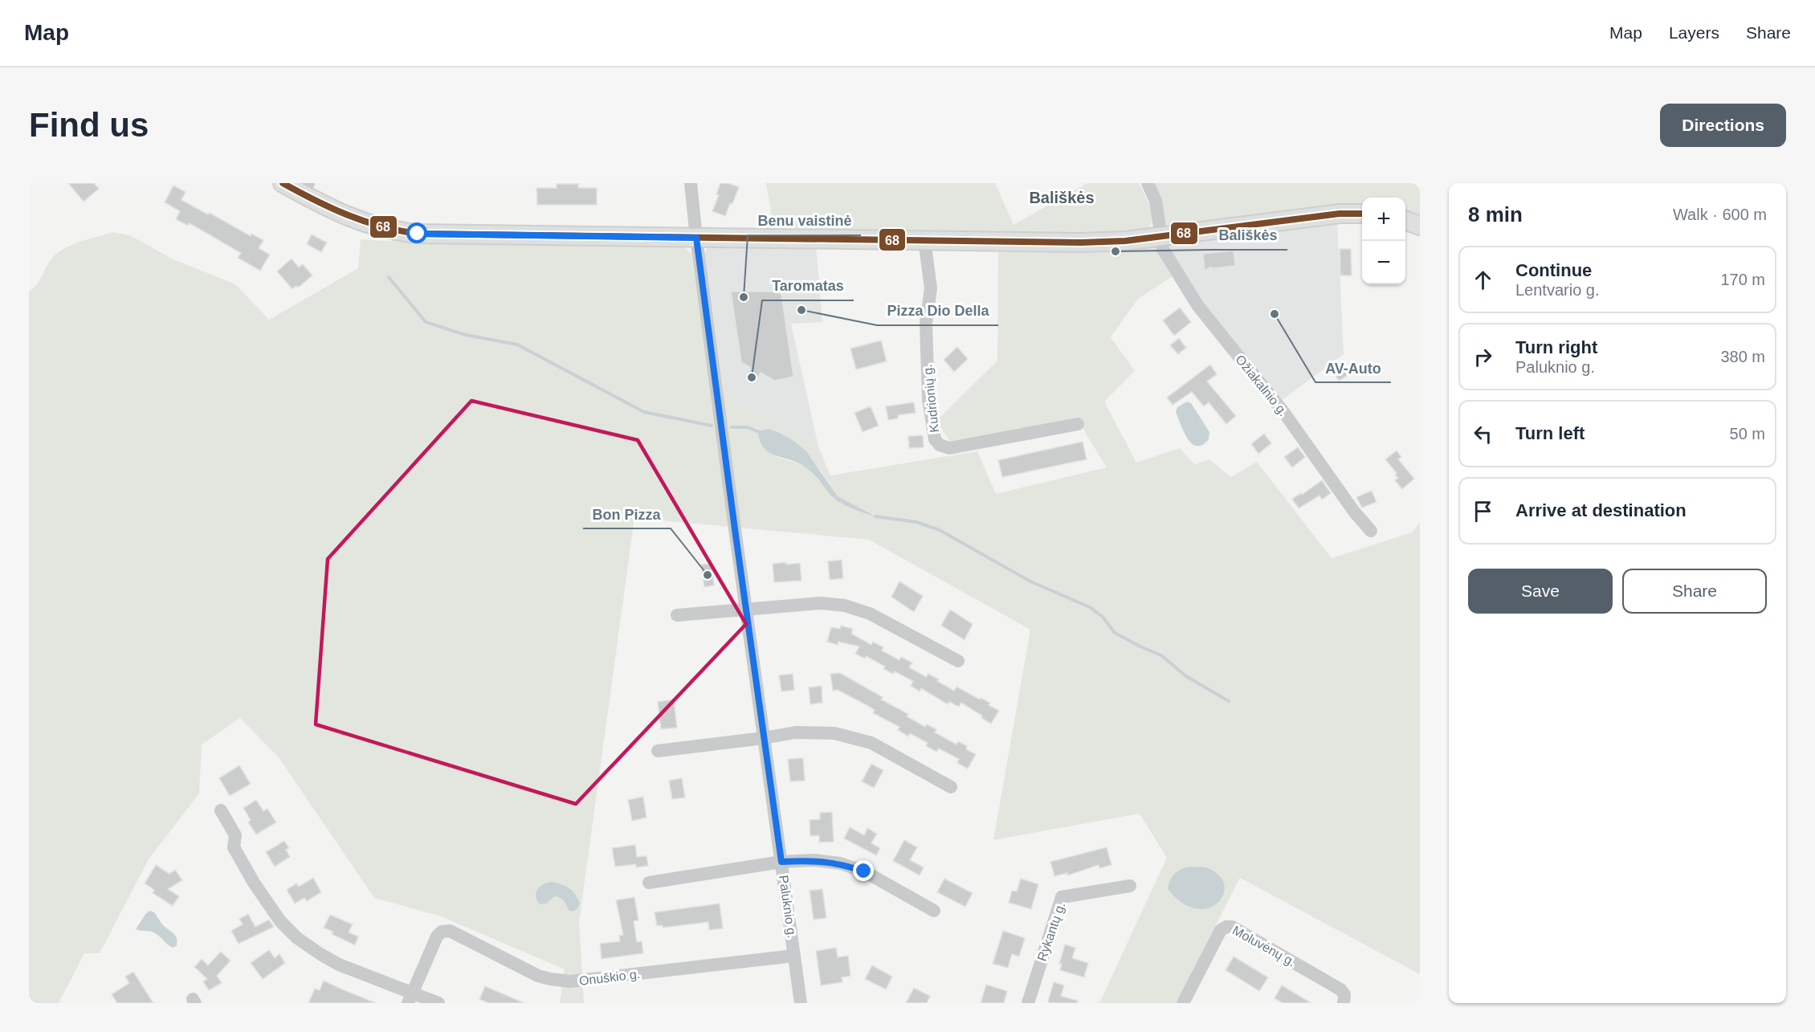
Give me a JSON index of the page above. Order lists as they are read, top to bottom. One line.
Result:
{"streets":{"street":["Ožiakalnio g.","Kudrionių g.","Paluknio g.","Rykantų g.","Moluvėnų g.","Onuškio g."]},"crossings":[["Paluknio g.","Onuškio g."]],"districts":["Bališkės"],"places":["Bališkės","Benu vaistinė","Pizza Dio Della","AV-Auto","Taromatas","Bon Pizza"],"lines":["transit line 68"],"page":{"header":"Map","nav":["Map","Layers","Share"],"buttons":["Directions",["Save","Share"]],"title":"Find us","heading":["8 min","Walk · 600 m"],"map_buttons":["+","−"],"list":[["Continue","Lentvario g.","170 m"],["Turn right","Paluknio g.","380 m"],["Turn left","50 m"],"Arrive at destination"]}}
